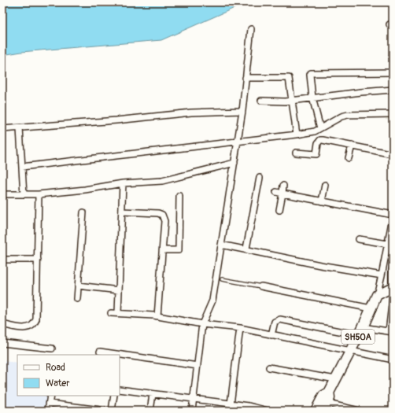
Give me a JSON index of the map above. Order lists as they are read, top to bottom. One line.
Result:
{"streets":{"main road":["SH50A"]},"legend":["Road","Water"]}
